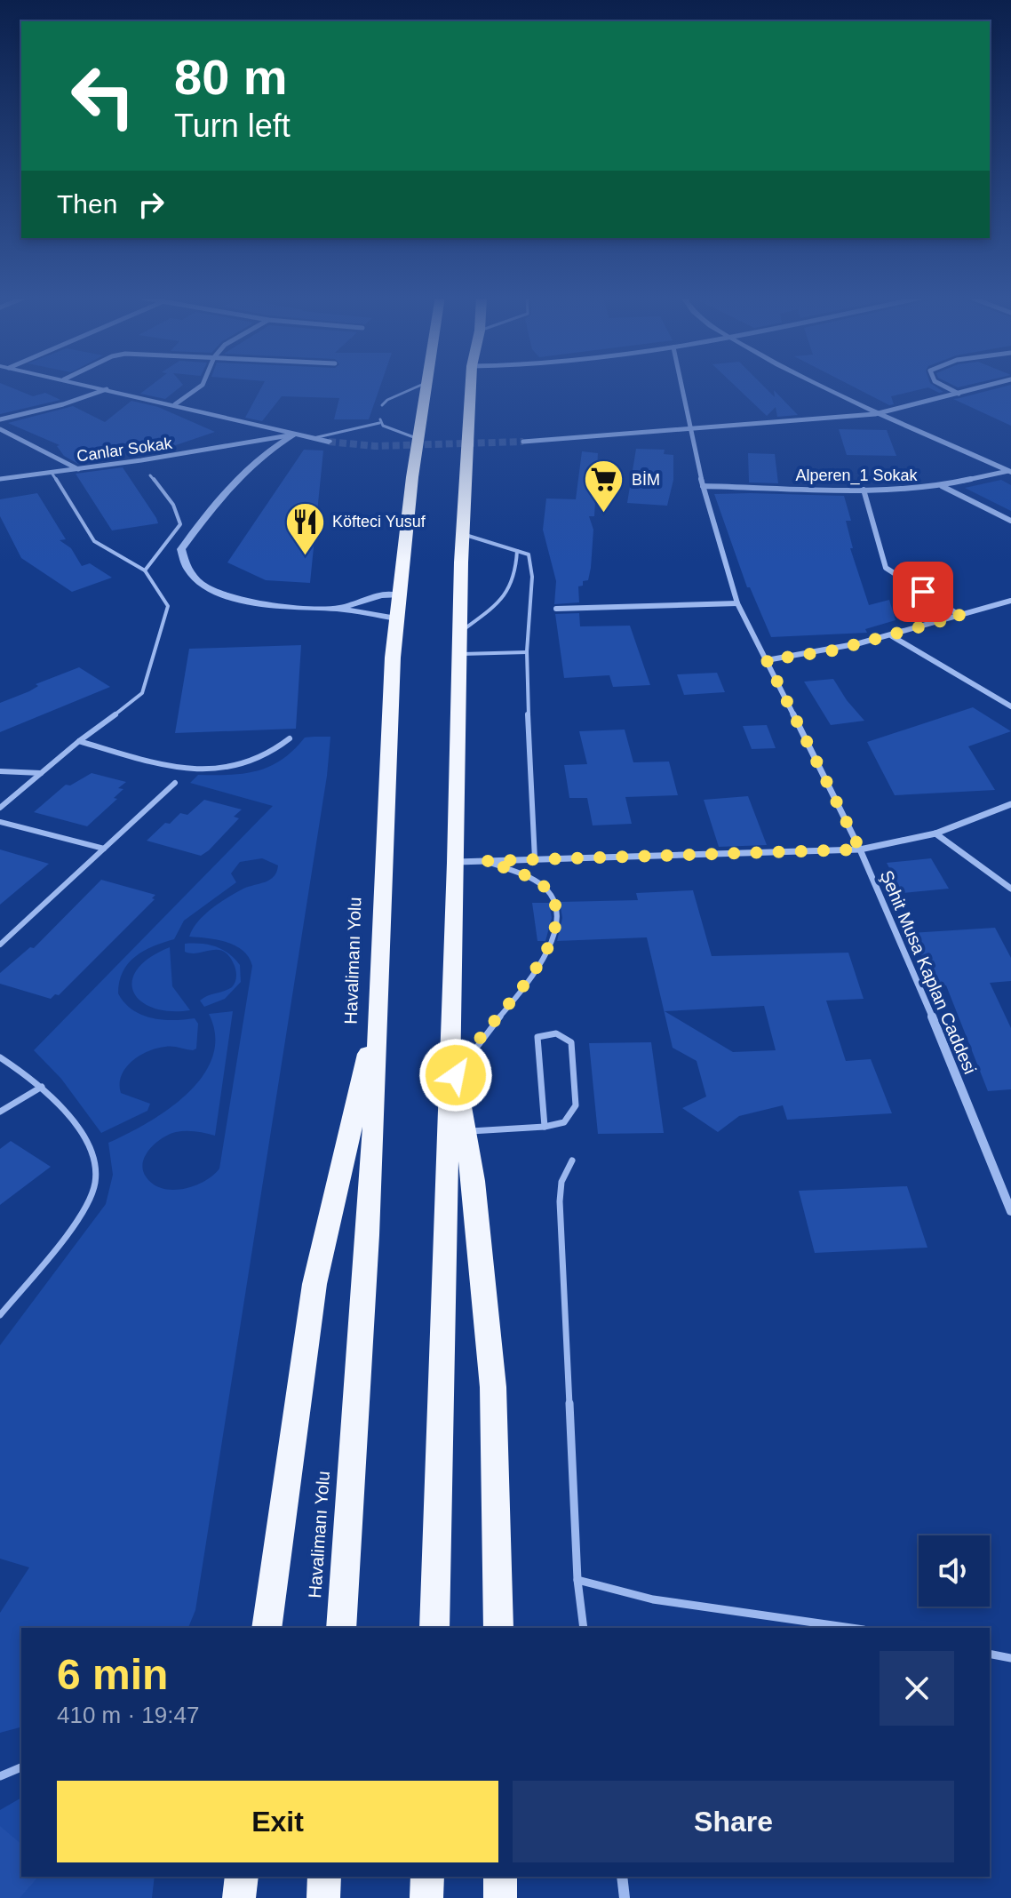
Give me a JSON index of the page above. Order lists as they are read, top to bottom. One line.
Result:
{"streets":{"highway":["Havalimanı Yolu"],"street":["Canlar Sokak","Alperen_1 Sokak","Şehit Musa Kaplan Caddesi"]},"crossings":[["Alperen_1 Sokak","Şehit Musa Kaplan Caddesi"]],"places":{"supermarket":["BİM"],"restaurant":["Köfteci Yusuf"]},"page":{"turn":["80 m","Turn left"],"then":"Then","heading":["6 min","410 m · 19:47"],"buttons":["Exit","Share"]}}
